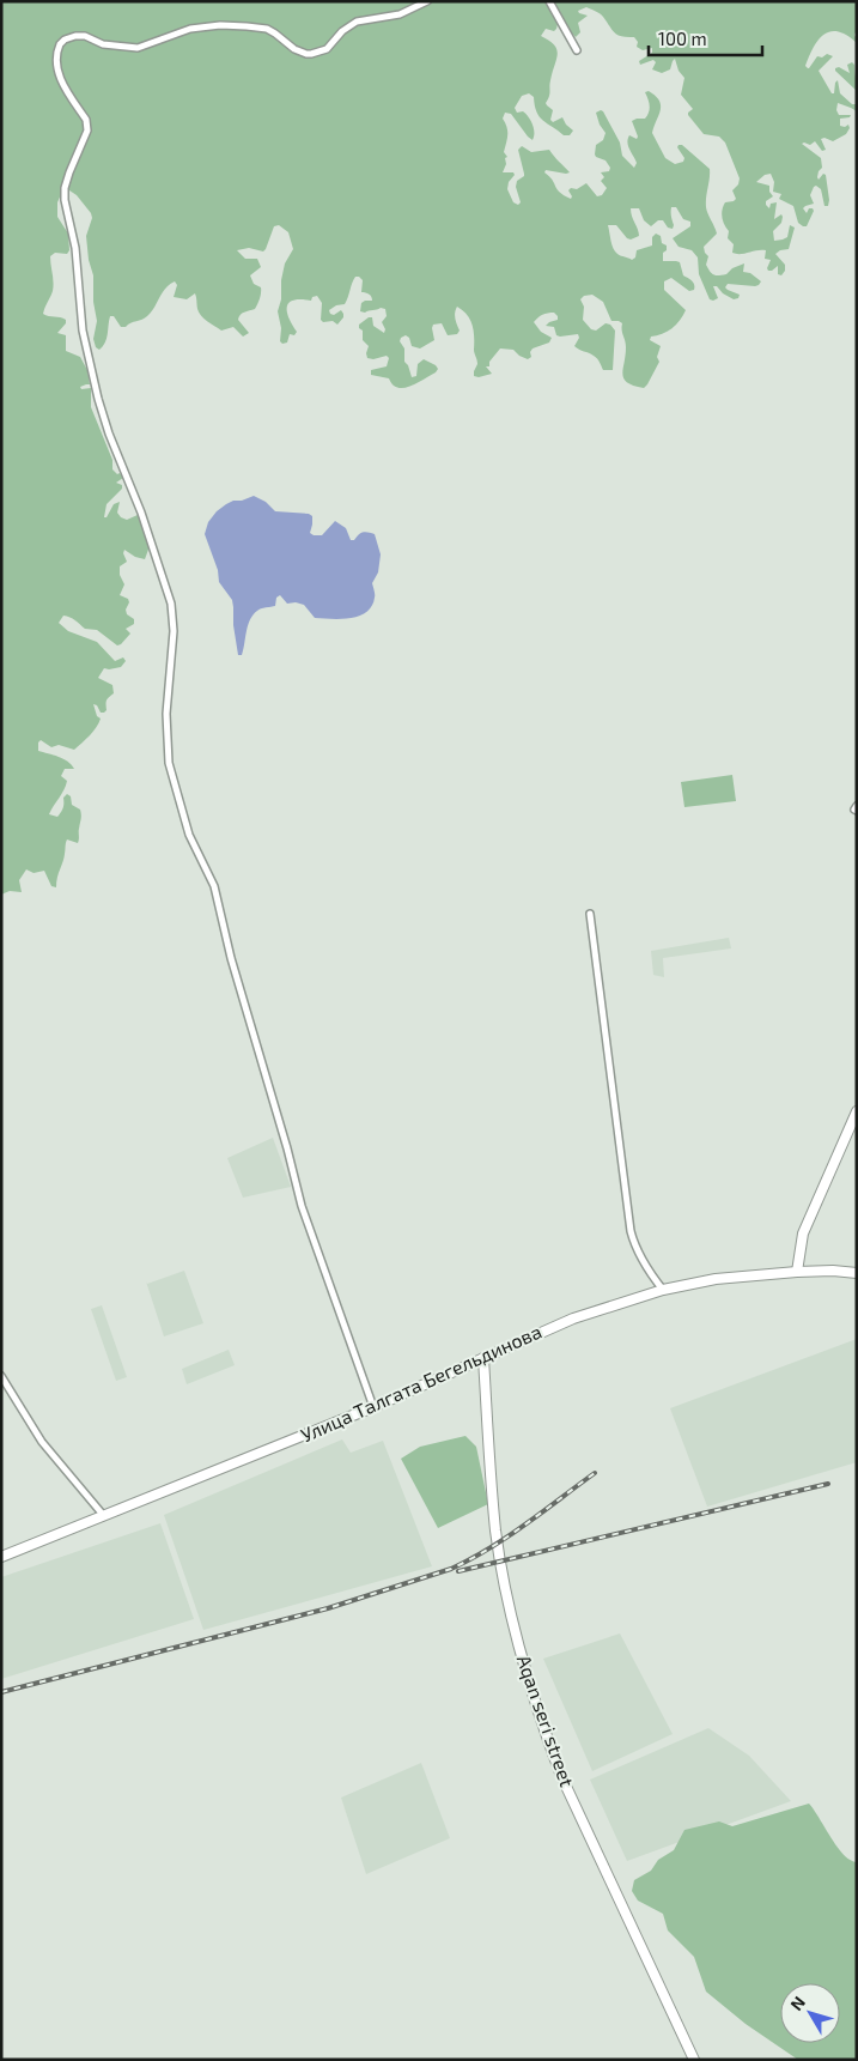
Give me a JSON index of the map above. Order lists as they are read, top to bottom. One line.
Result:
{"streets":{"street":["Улица Талгата Бегельдинова","Aqan seri street"]},"crossings":[["Улица Талгата Бегельдинова","Aqan seri street"]],"scale_bar":"100 m","north":"top left"}
